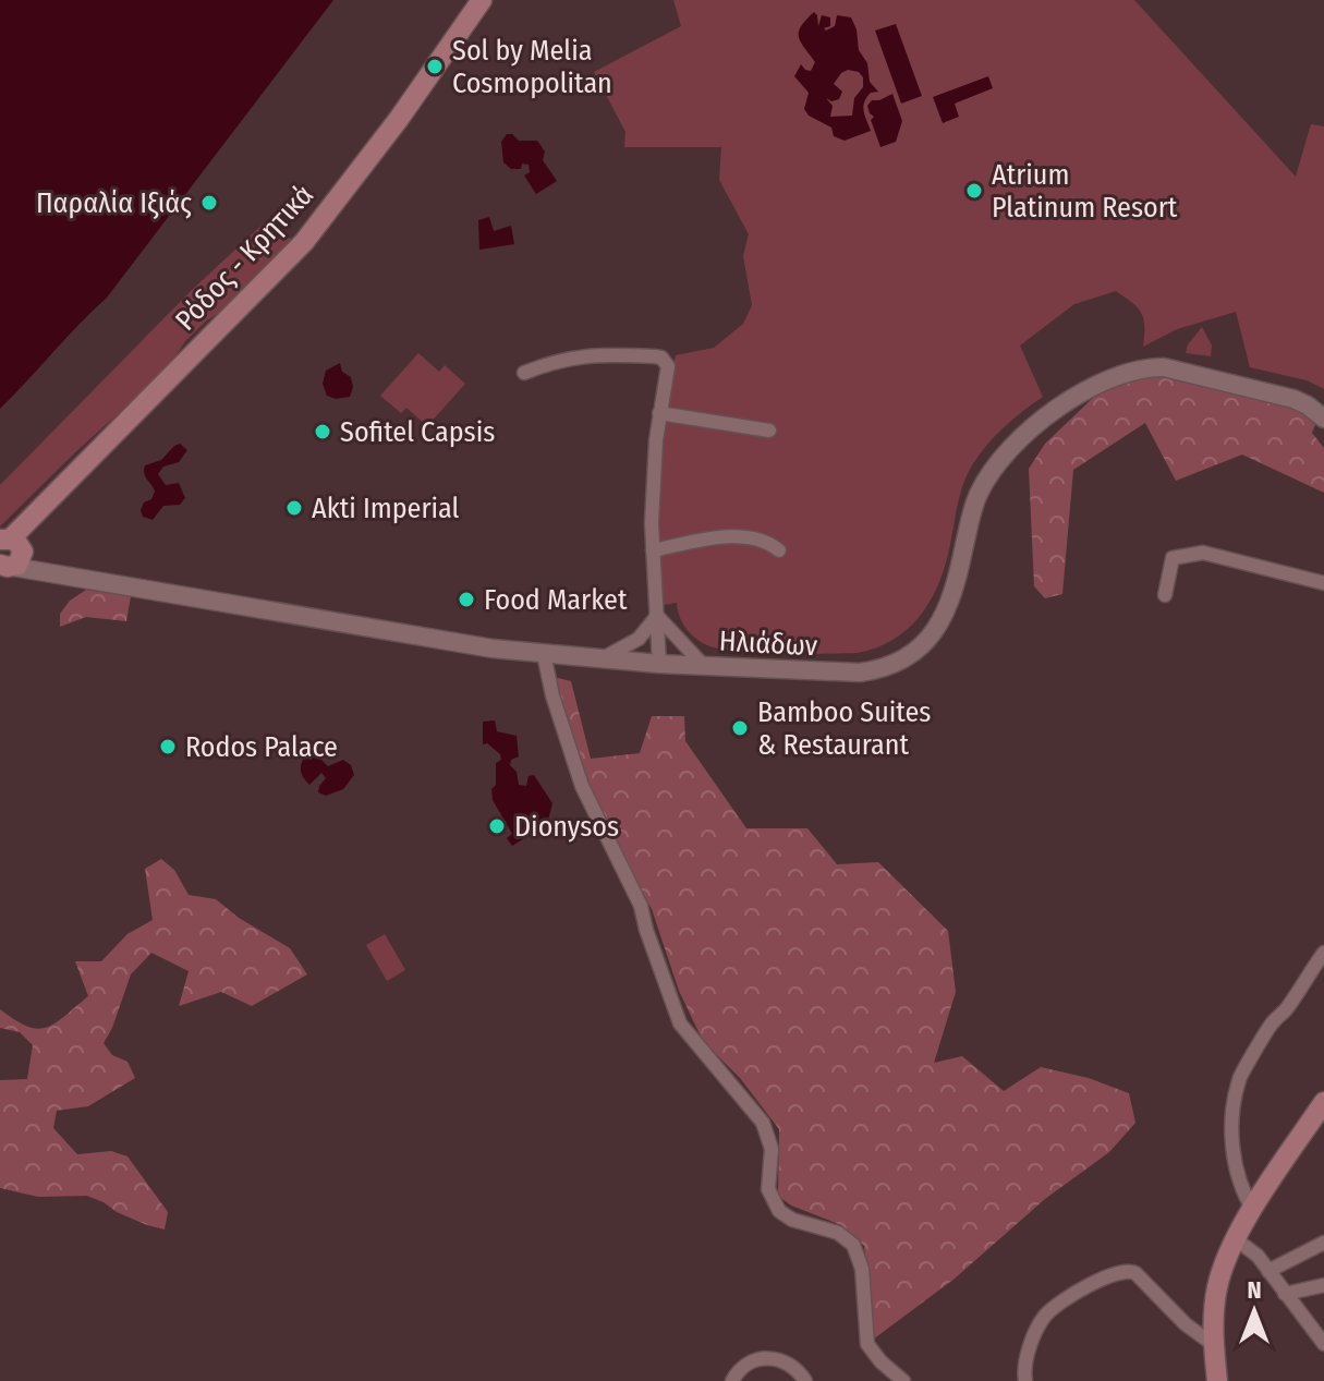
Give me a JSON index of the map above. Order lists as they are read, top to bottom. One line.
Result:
{"streets":{"main road":["Ρόδος - Κρητικά"],"street":["Ηλιάδων"]},"crossings":[["Ρόδος - Κρητικά","Ηλιάδων"]],"places":["Sol by Melia Cosmopolitan","Atrium Platinum Resort","Παραλία Ιξιάς","Sofitel Capsis","Akti Imperial","Food Market","Bamboo Suites & Restaurant","Rodos Palace","Dionysos"],"north":"top"}
